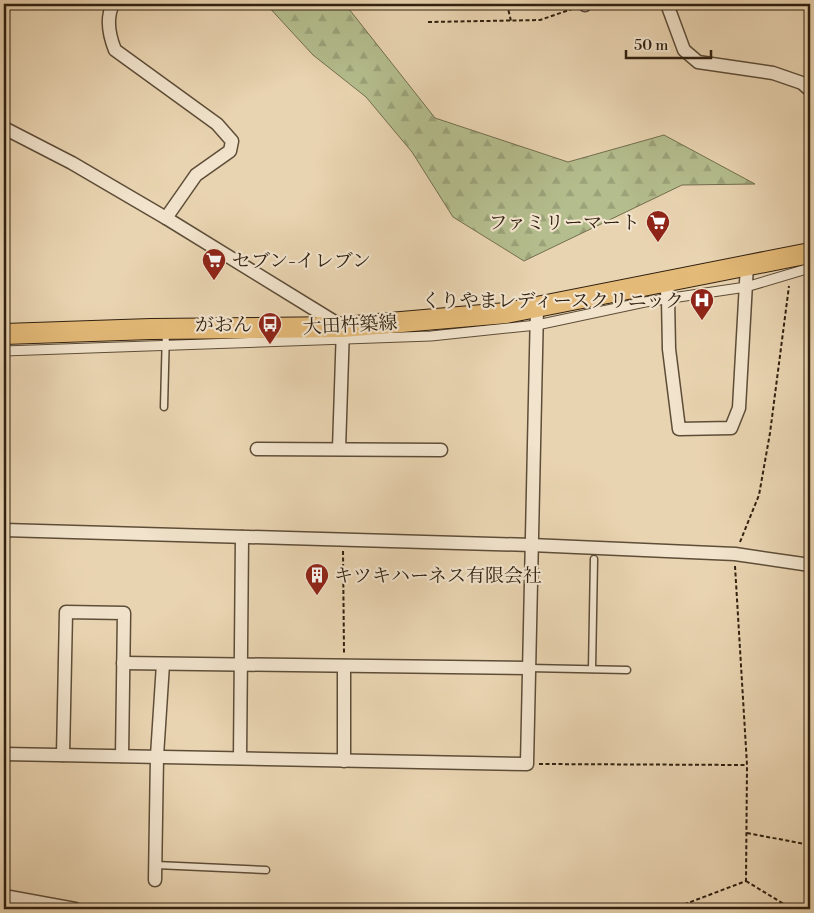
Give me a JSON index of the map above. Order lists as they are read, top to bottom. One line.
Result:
{"streets":{"main road":["大田杵築線"]},"places":{"supermarket":["ファミリーマート","セブン-イレブン"],"hospital":["くりやまレディースクリニック"],"bus stop":["がおん"],"building":["キツキハーネス有限会社"]},"scale_bar":"50 m"}
